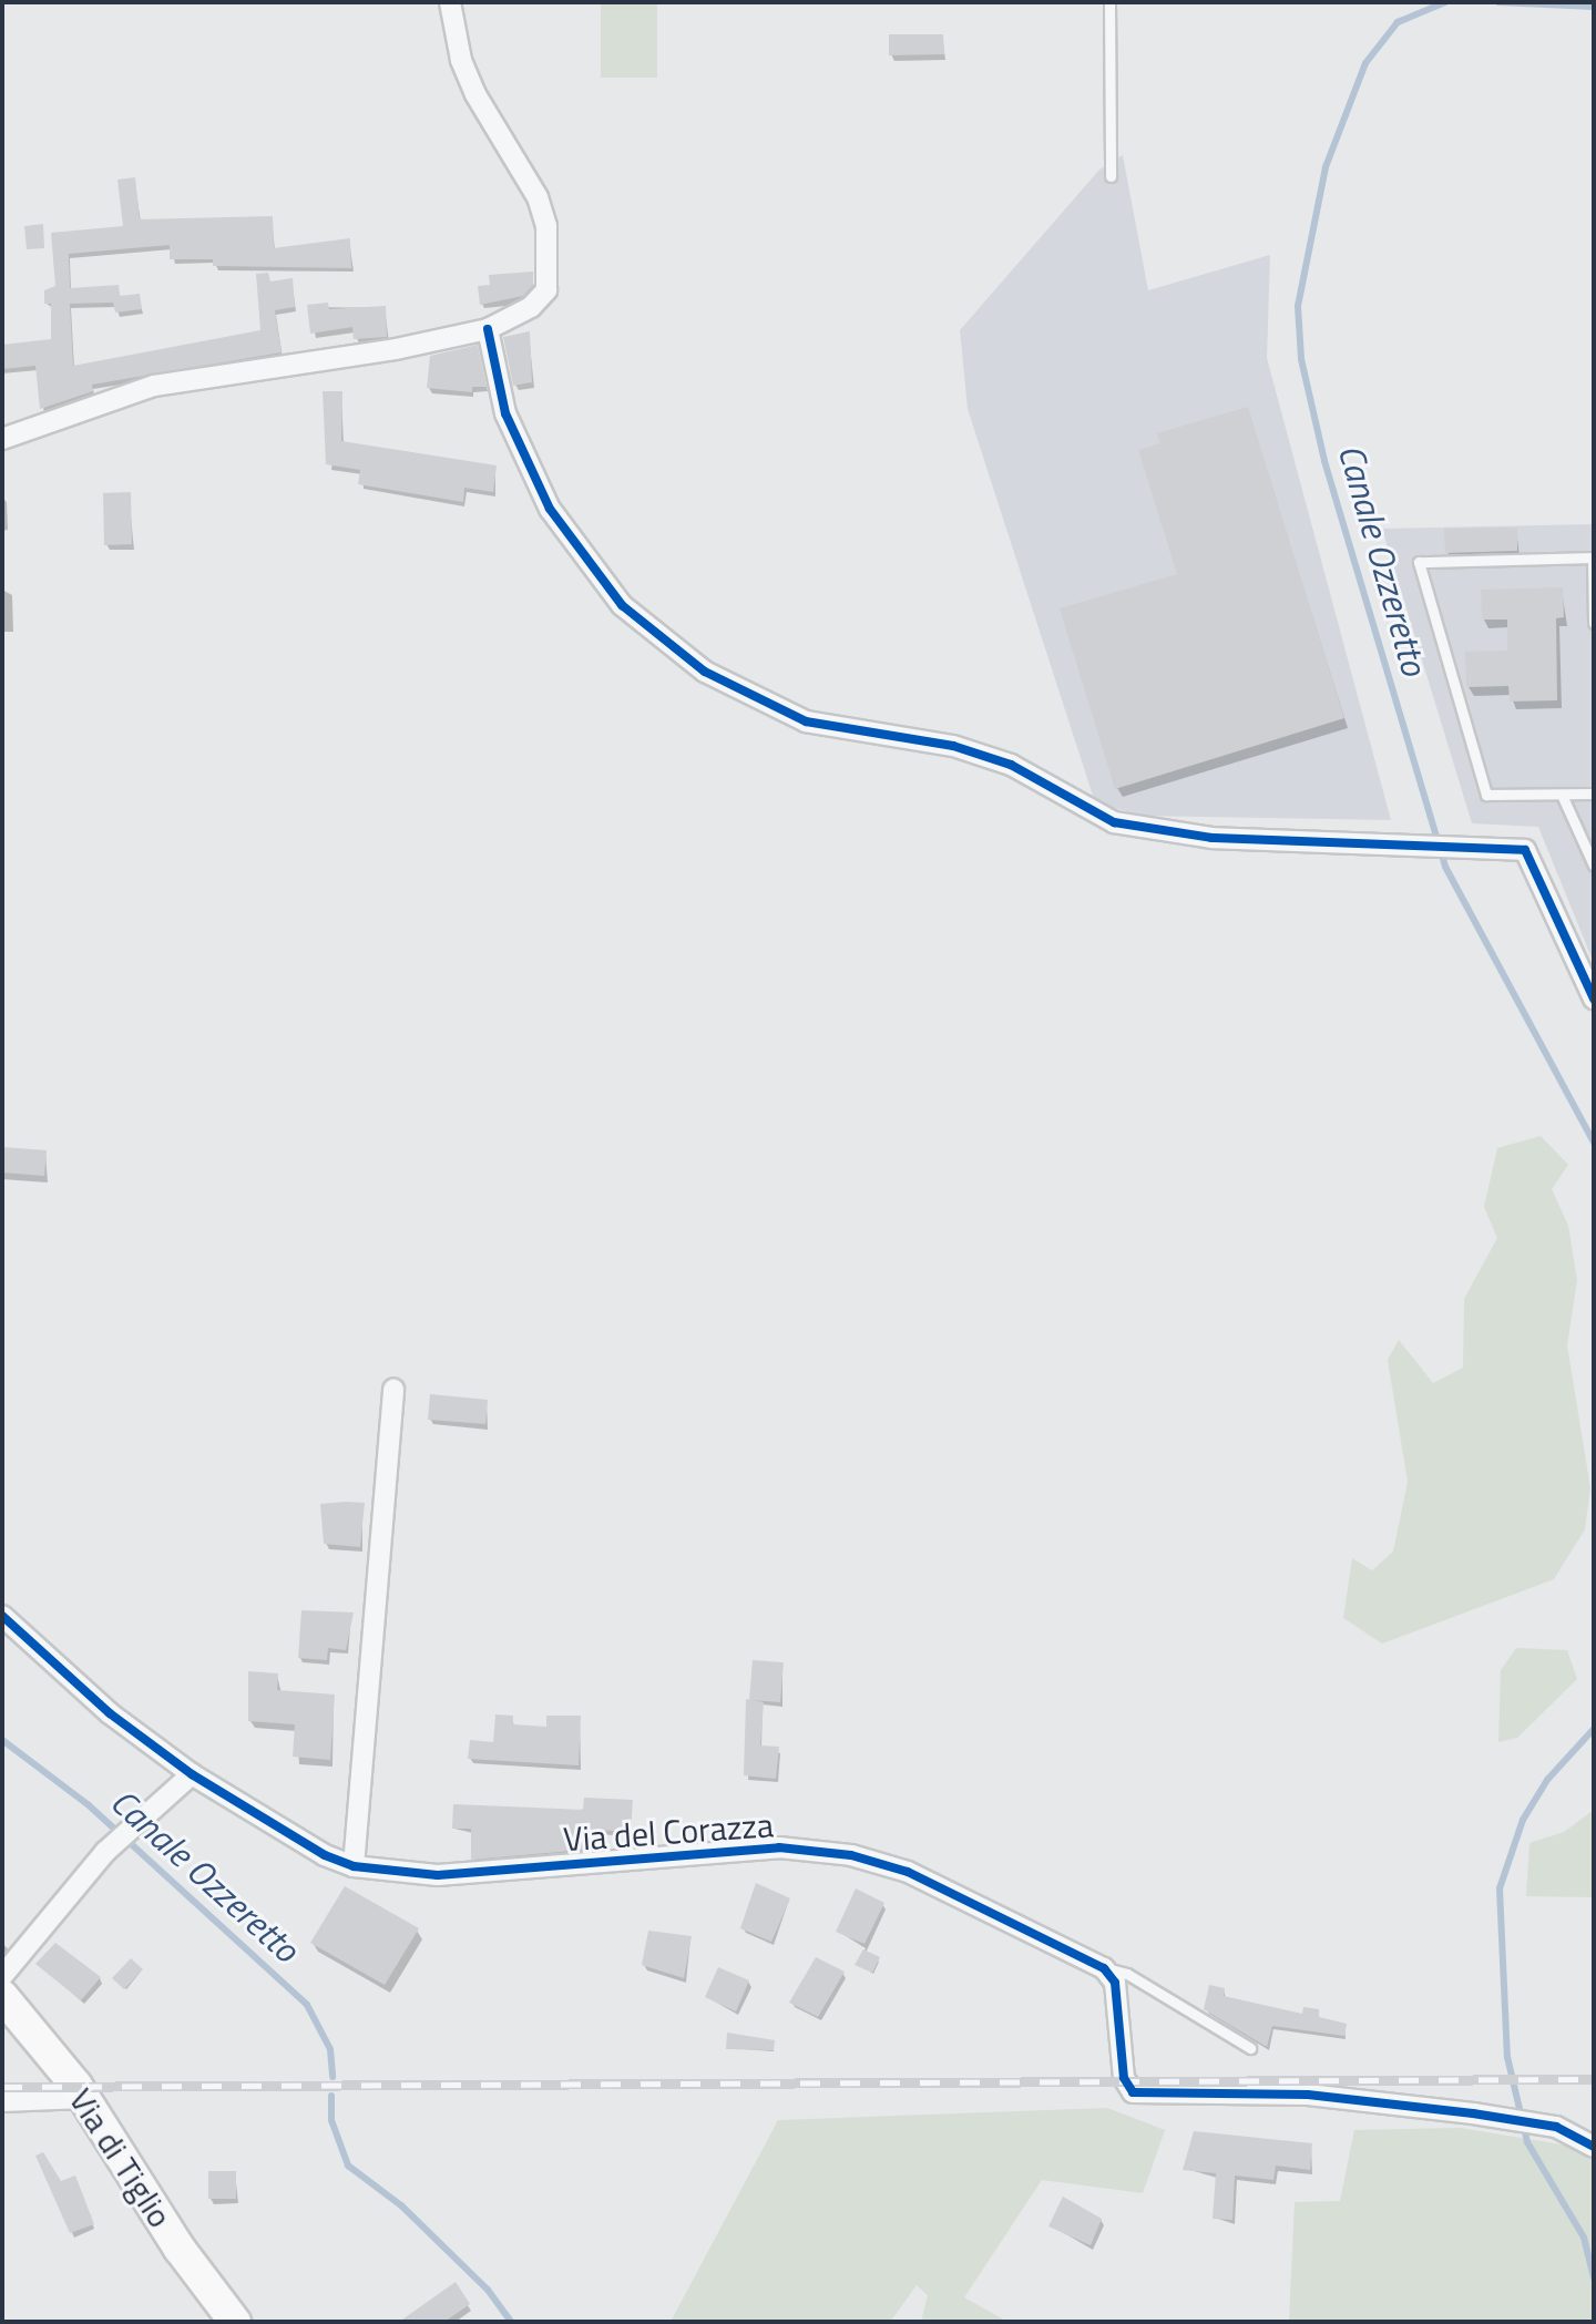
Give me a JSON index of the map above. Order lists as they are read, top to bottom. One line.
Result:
{"streets":{"main road":["Via di Tiglio"],"street":["Via del Corazza"]},"water":["Canale Ozzeretto"]}
